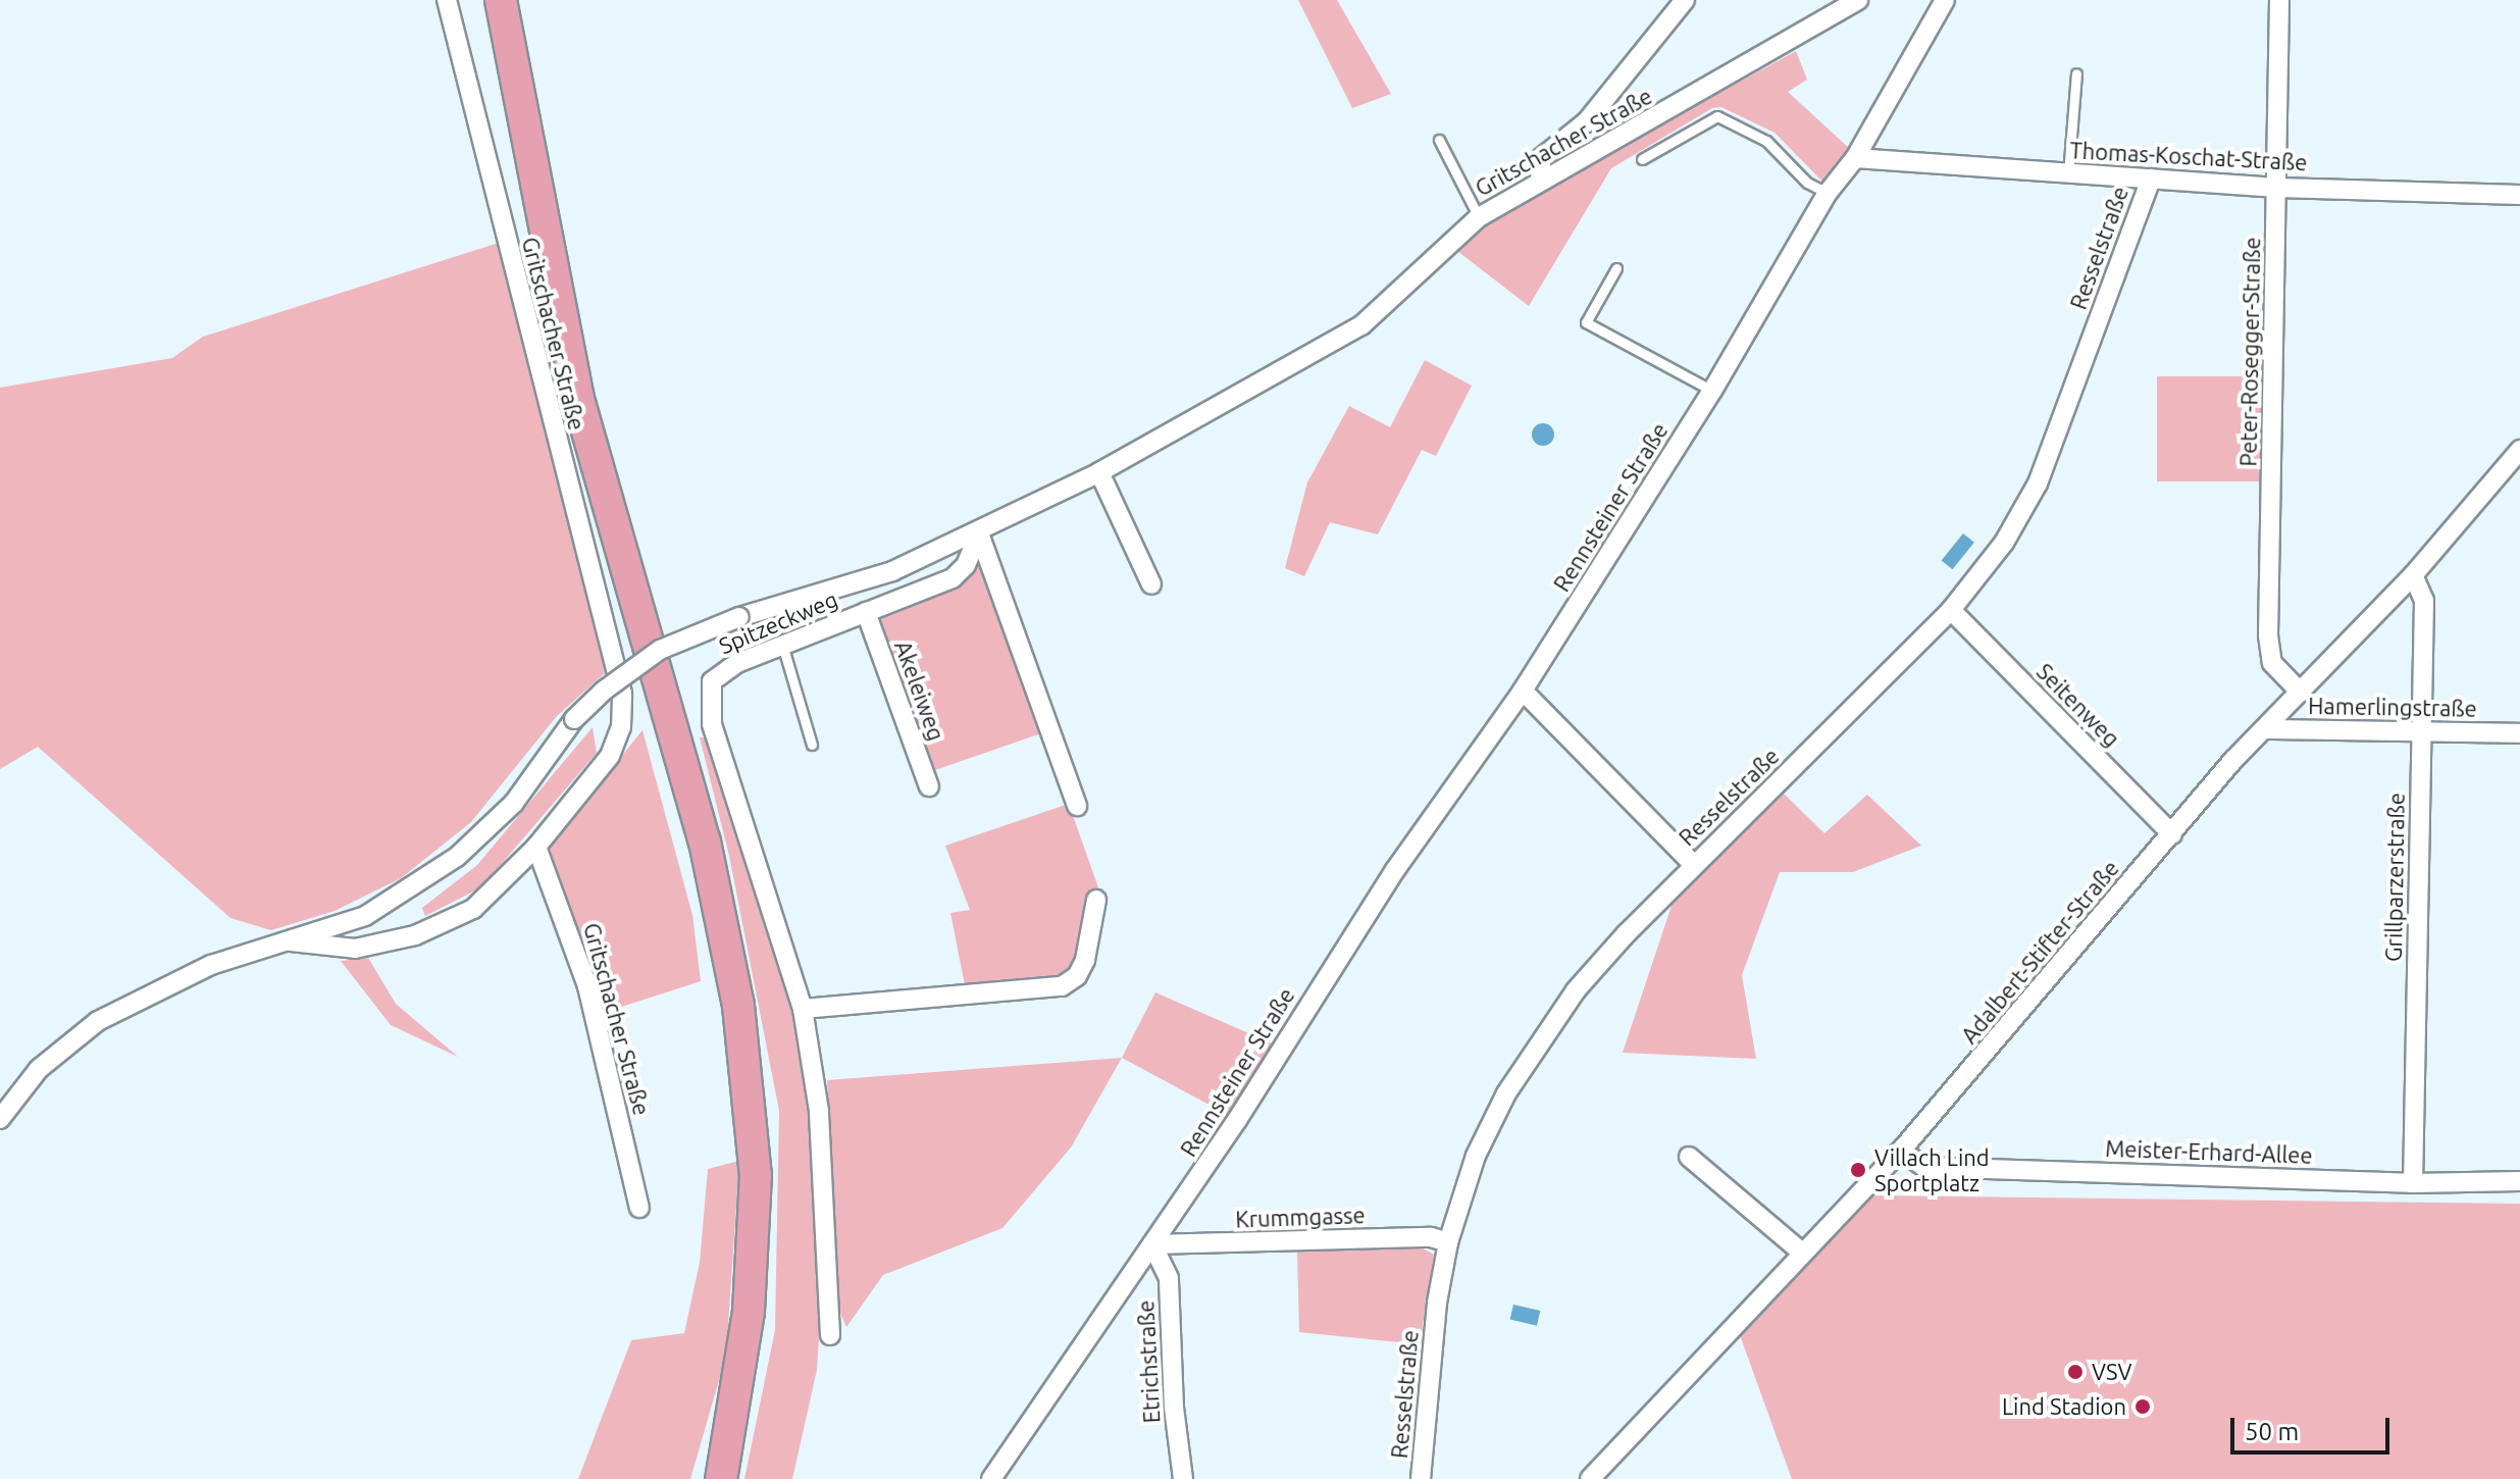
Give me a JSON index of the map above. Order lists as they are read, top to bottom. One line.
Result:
{"streets":{"street":["Gritschacher Straße","Thomas-Koschat-Straße","Resselstraße","Peter-Rosegger-Straße","Rennsteiner Straße","Spitzeckweg","Akeleiweg","Seitenweg","Hamerlingstraße","Grillparzerstraße","Adalbert-Stifter-Straße","Meister-Erhard-Allee","Krummgasse","Etrichstraße"]},"crossings":[["Gritschacher Straße","Spitzeckweg"],["Thomas-Koschat-Straße","Resselstraße"],["Thomas-Koschat-Straße","Peter-Rosegger-Straße"],["Thomas-Koschat-Straße","Rennsteiner Straße"],["Resselstraße","Seitenweg"],["Resselstraße","Krummgasse"],["Peter-Rosegger-Straße","Adalbert-Stifter-Straße"],["Rennsteiner Straße","Krummgasse"],["Rennsteiner Straße","Etrichstraße"],["Spitzeckweg","Akeleiweg"],["Seitenweg","Adalbert-Stifter-Straße"],["Hamerlingstraße","Grillparzerstraße"],["Hamerlingstraße","Adalbert-Stifter-Straße"],["Grillparzerstraße","Adalbert-Stifter-Straße"],["Grillparzerstraße","Meister-Erhard-Allee"],["Adalbert-Stifter-Straße","Meister-Erhard-Allee"],["Krummgasse","Etrichstraße"]],"places":["Villach Lind Sportplatz","VSV","Lind Stadion"],"scale_bar":"50 m"}
